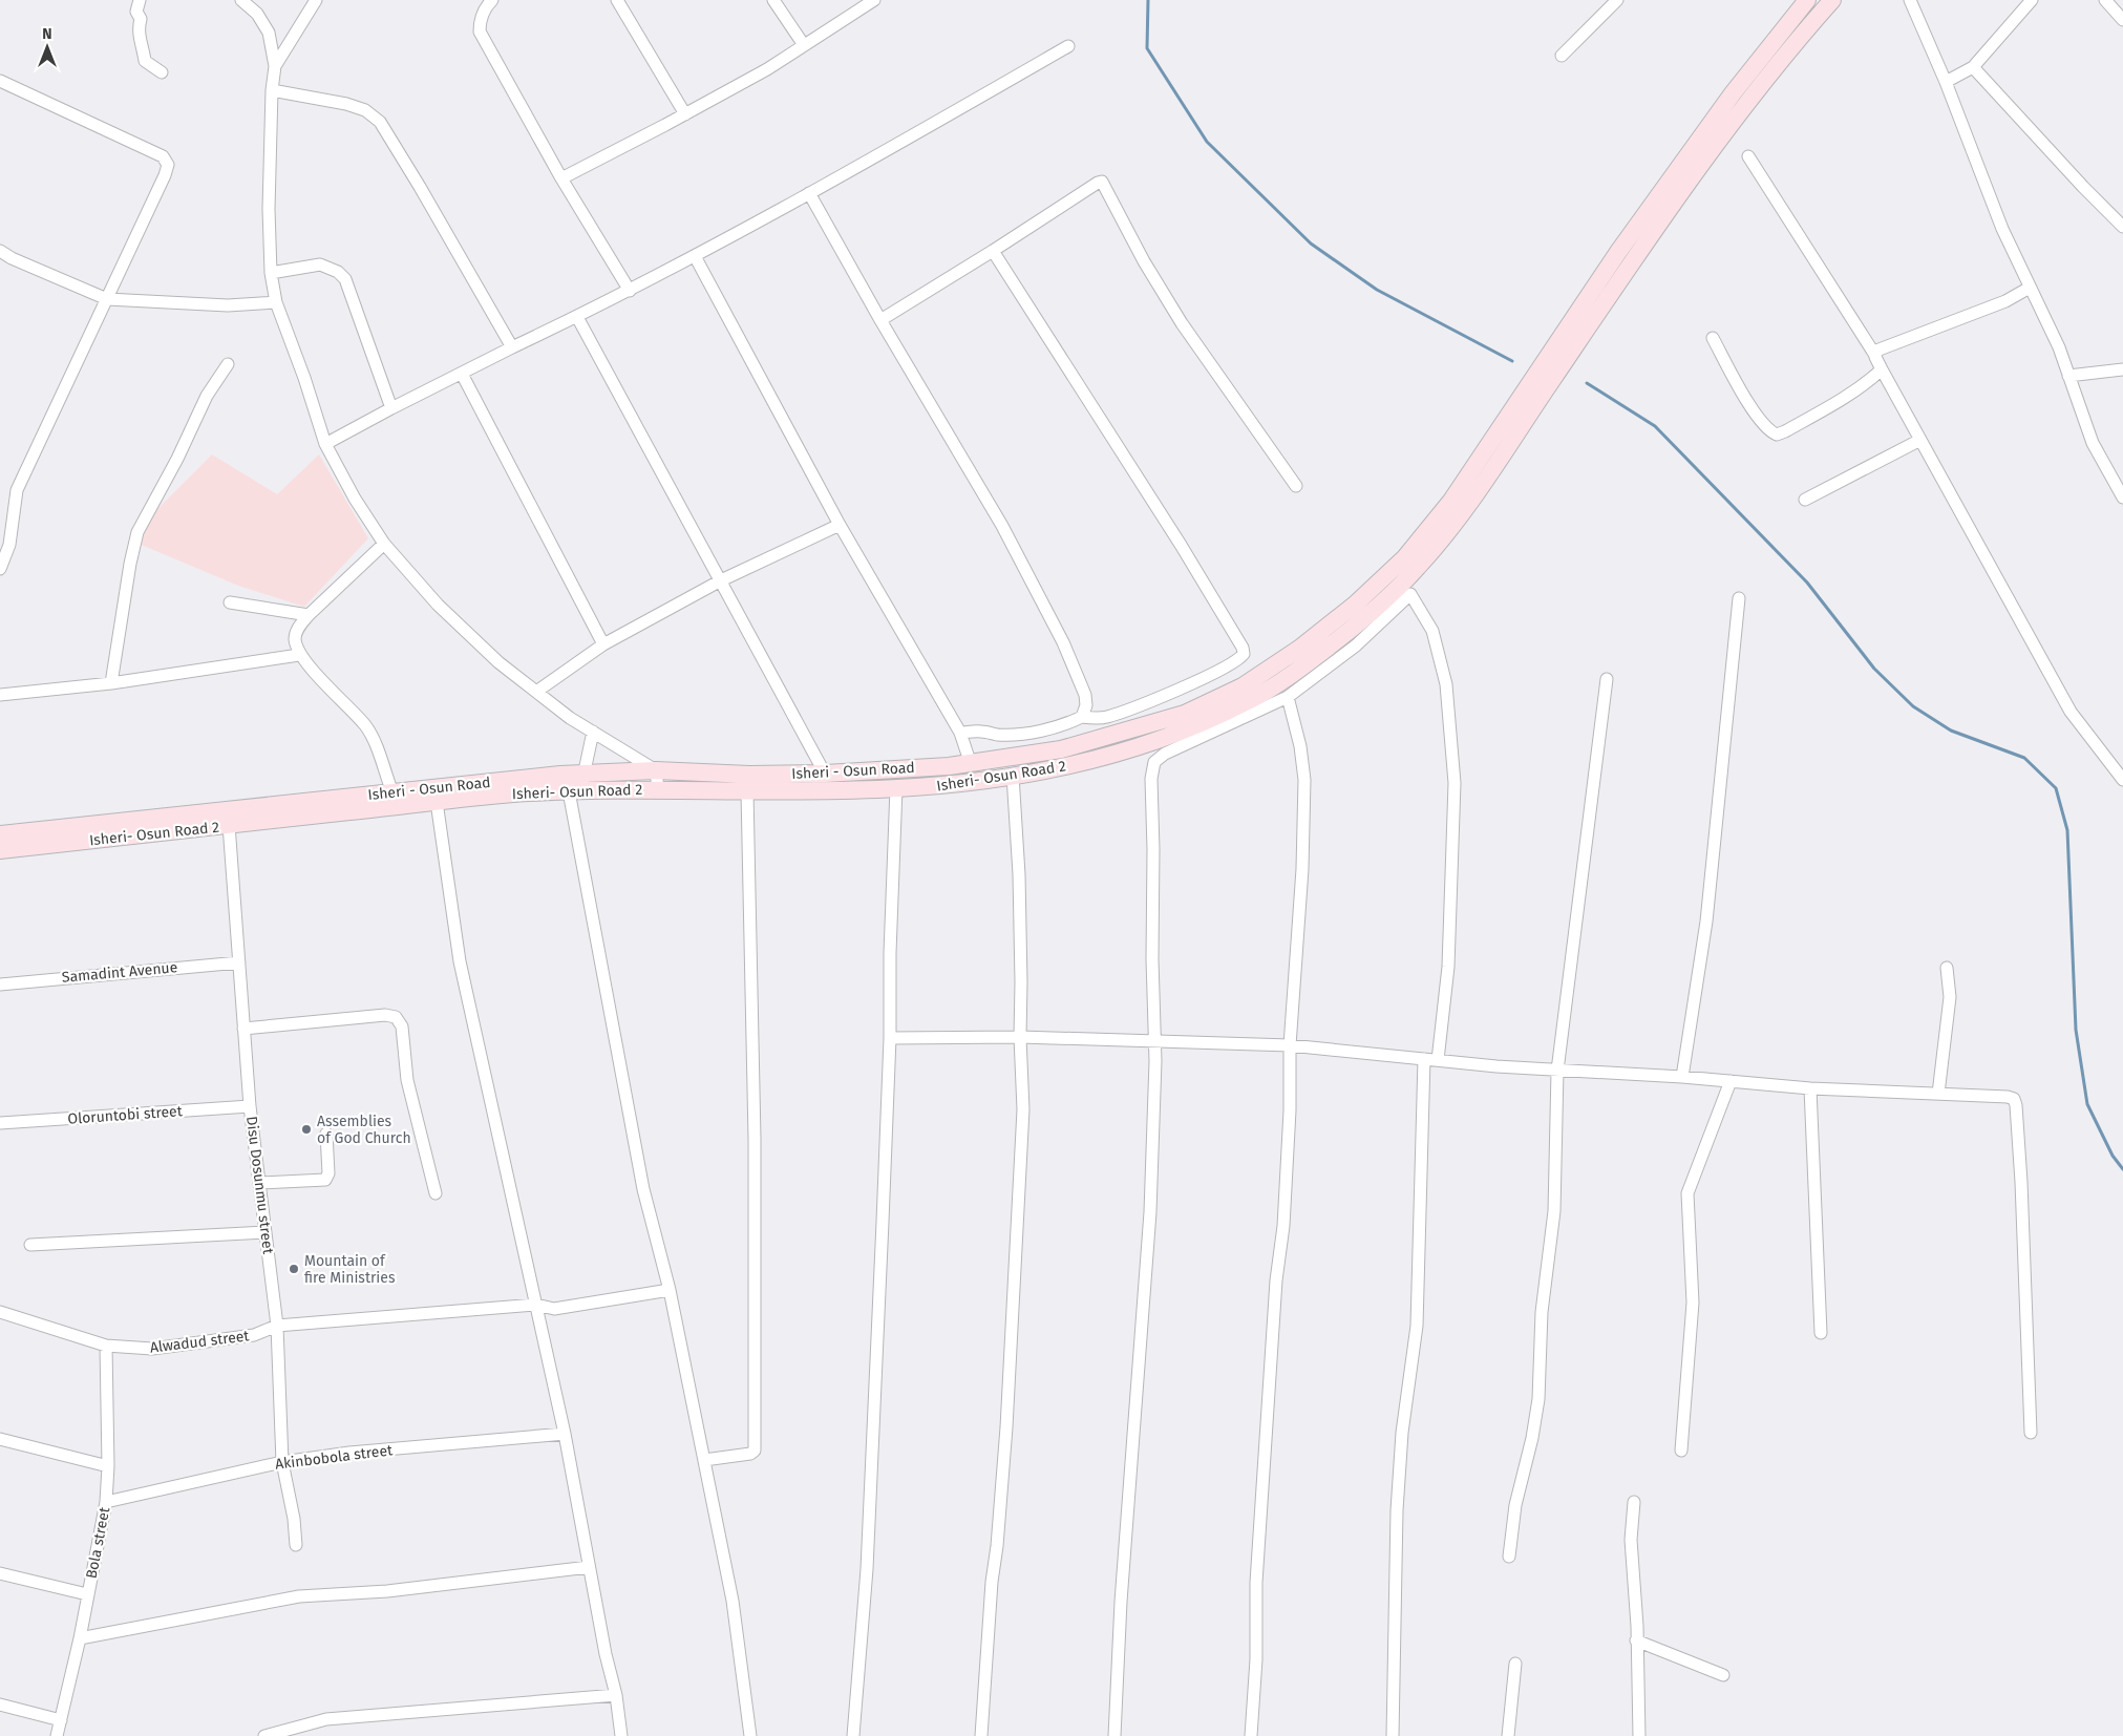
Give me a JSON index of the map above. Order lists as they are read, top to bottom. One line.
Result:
{"streets":{"main road":["Isheri - Osun Road","Isheri- Osun Road 2"],"street":["Samadint Avenue","Oloruntobi street","Disu Dosunmu street","Alwadud street","Akinbobola street","Bola street"]},"crossings":[["Isheri- Osun Road 2","Disu Dosunmu street"],["Samadint Avenue","Disu Dosunmu street"],["Oloruntobi street","Disu Dosunmu street"],["Disu Dosunmu street","Alwadud street"],["Disu Dosunmu street","Akinbobola street"],["Alwadud street","Bola street"],["Akinbobola street","Bola street"]],"places":["Assemblies of God Church","Mountain of fire Ministries"],"north":"top"}
